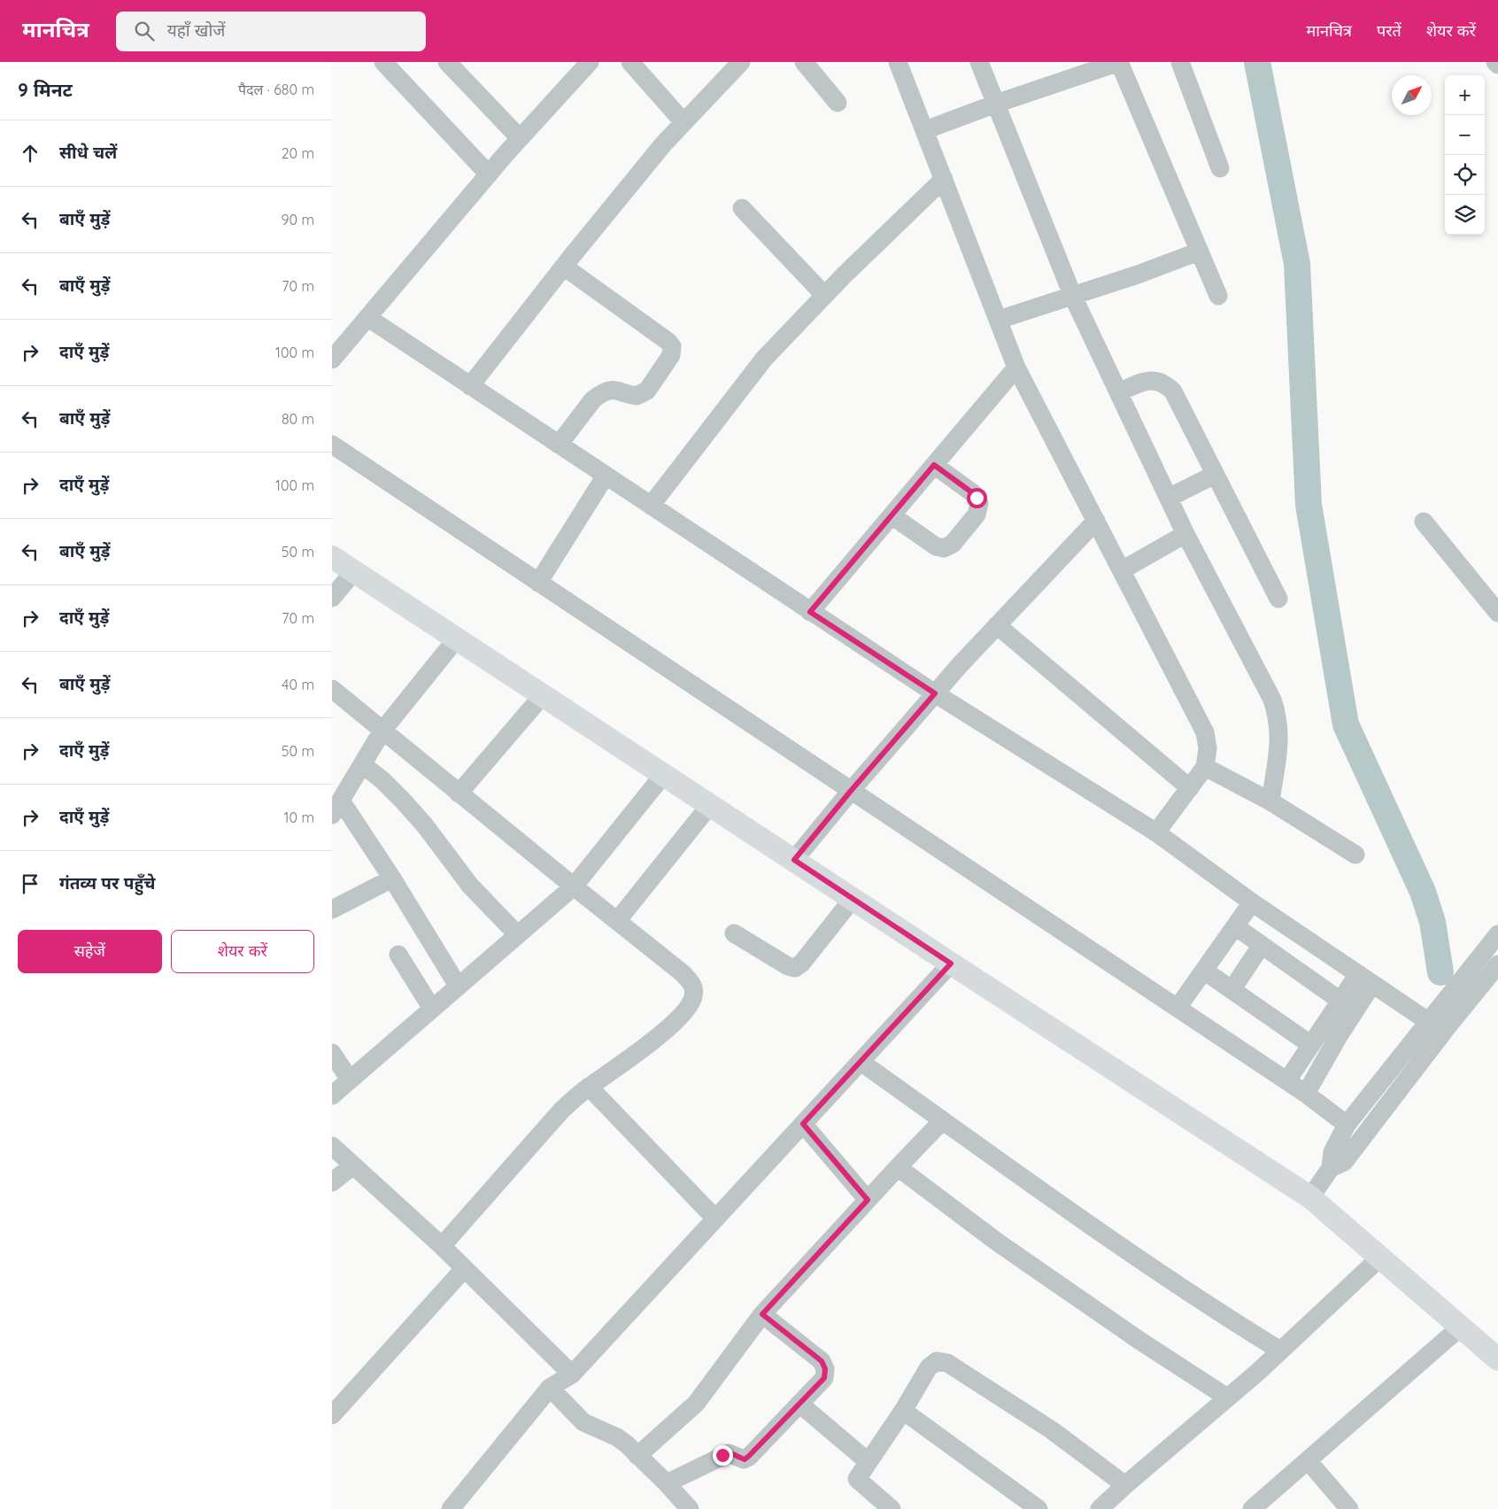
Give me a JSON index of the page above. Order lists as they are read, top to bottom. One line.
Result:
{"north":"top right","page":{"header":"मानचित्र","search":"यहाँ खोजें","nav":["मानचित्र","परतें","शेयर करें"],"heading":["9 मिनट","पैदल · 680 m"],"map_buttons":["+","−"],"list":[["सीधे चलें","20 m"],["बाएँ मुड़ें","90 m"],["बाएँ मुड़ें","70 m"],["दाएँ मुड़ें","100 m"],["बाएँ मुड़ें","80 m"],["दाएँ मुड़ें","100 m"],["बाएँ मुड़ें","50 m"],["दाएँ मुड़ें","70 m"],["बाएँ मुड़ें","40 m"],["दाएँ मुड़ें","50 m"],["दाएँ मुड़ें","10 m"],"गंतव्य पर पहुँचे"],"buttons":["सहेजें","शेयर करें"]}}
